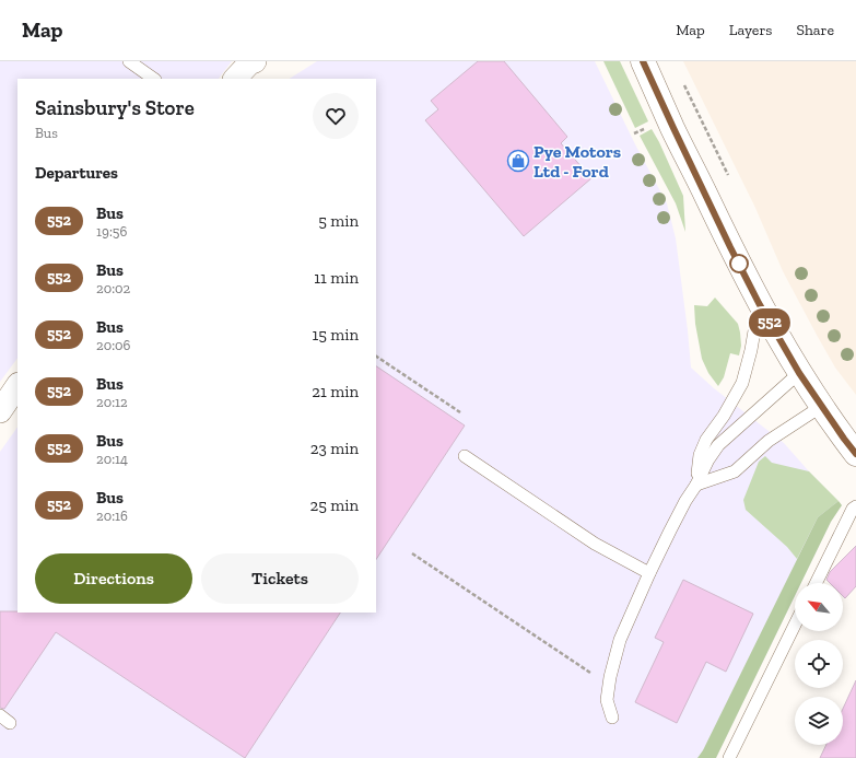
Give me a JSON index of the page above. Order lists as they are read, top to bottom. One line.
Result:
{"places":{"shop":["Pye Motors Ltd - Ford"]},"lines":["bus line 552"],"north":"top left","page":{"header":"Map","nav":["Map","Layers","Share"],"on_map":"552","heading":[["Sainsbury's Store","Bus"],"Departures"],"list":[{"mark":"552","name":"Bus","note":"19:56","value":"5 min"},{"mark":"552","name":"Bus","note":"20:02","value":"11 min"},{"mark":"552","name":"Bus","note":"20:06","value":"15 min"},{"mark":"552","name":"Bus","note":"20:12","value":"21 min"},{"mark":"552","name":"Bus","note":"20:14","value":"23 min"},{"mark":"552","name":"Bus","note":"20:16","value":"25 min"}],"buttons":["Directions","Tickets"]}}
